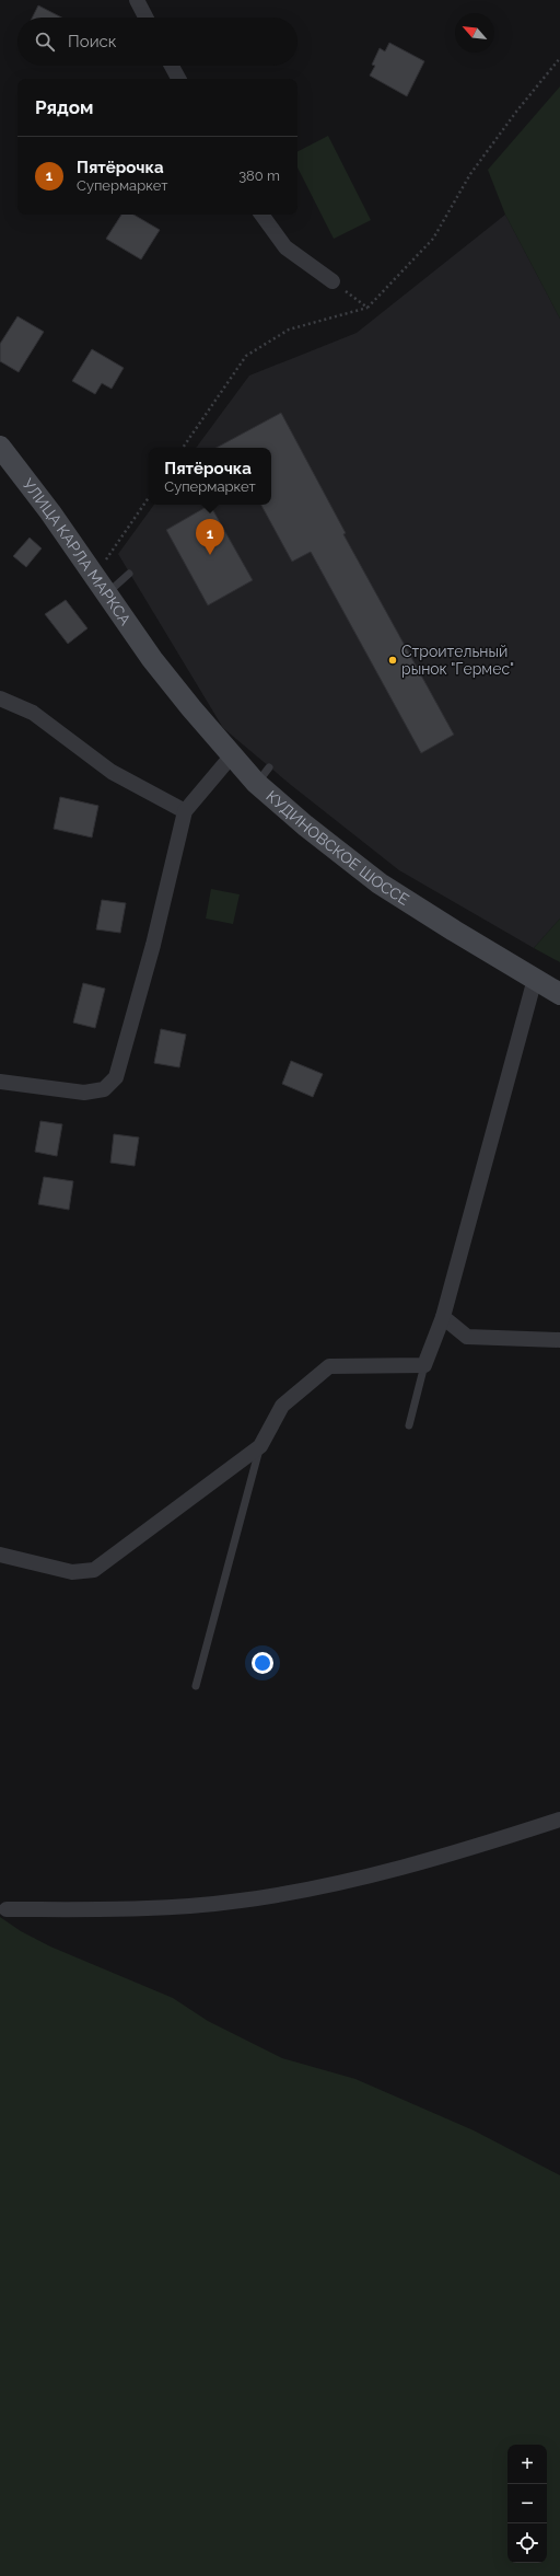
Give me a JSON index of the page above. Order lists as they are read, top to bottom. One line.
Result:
{"streets":{"main road":["УЛИЦА КАРЛА МАРКСА","КУДИНОВСКОЕ ШОССЕ"]},"crossings":[["УЛИЦА КАРЛА МАРКСА","КУДИНОВСКОЕ ШОССЕ"]],"places":["Строительный рынок \"Гермес\""],"north":"top left","page":{"search":"Поиск","heading":"Рядом","list":[{"mark":"1","name":"Пятёрочка","note":"Супермаркет","value":"380 m"}],"popup":["Пятёрочка","Супермаркет"],"pins":"1","map_buttons":["+","−"]}}
